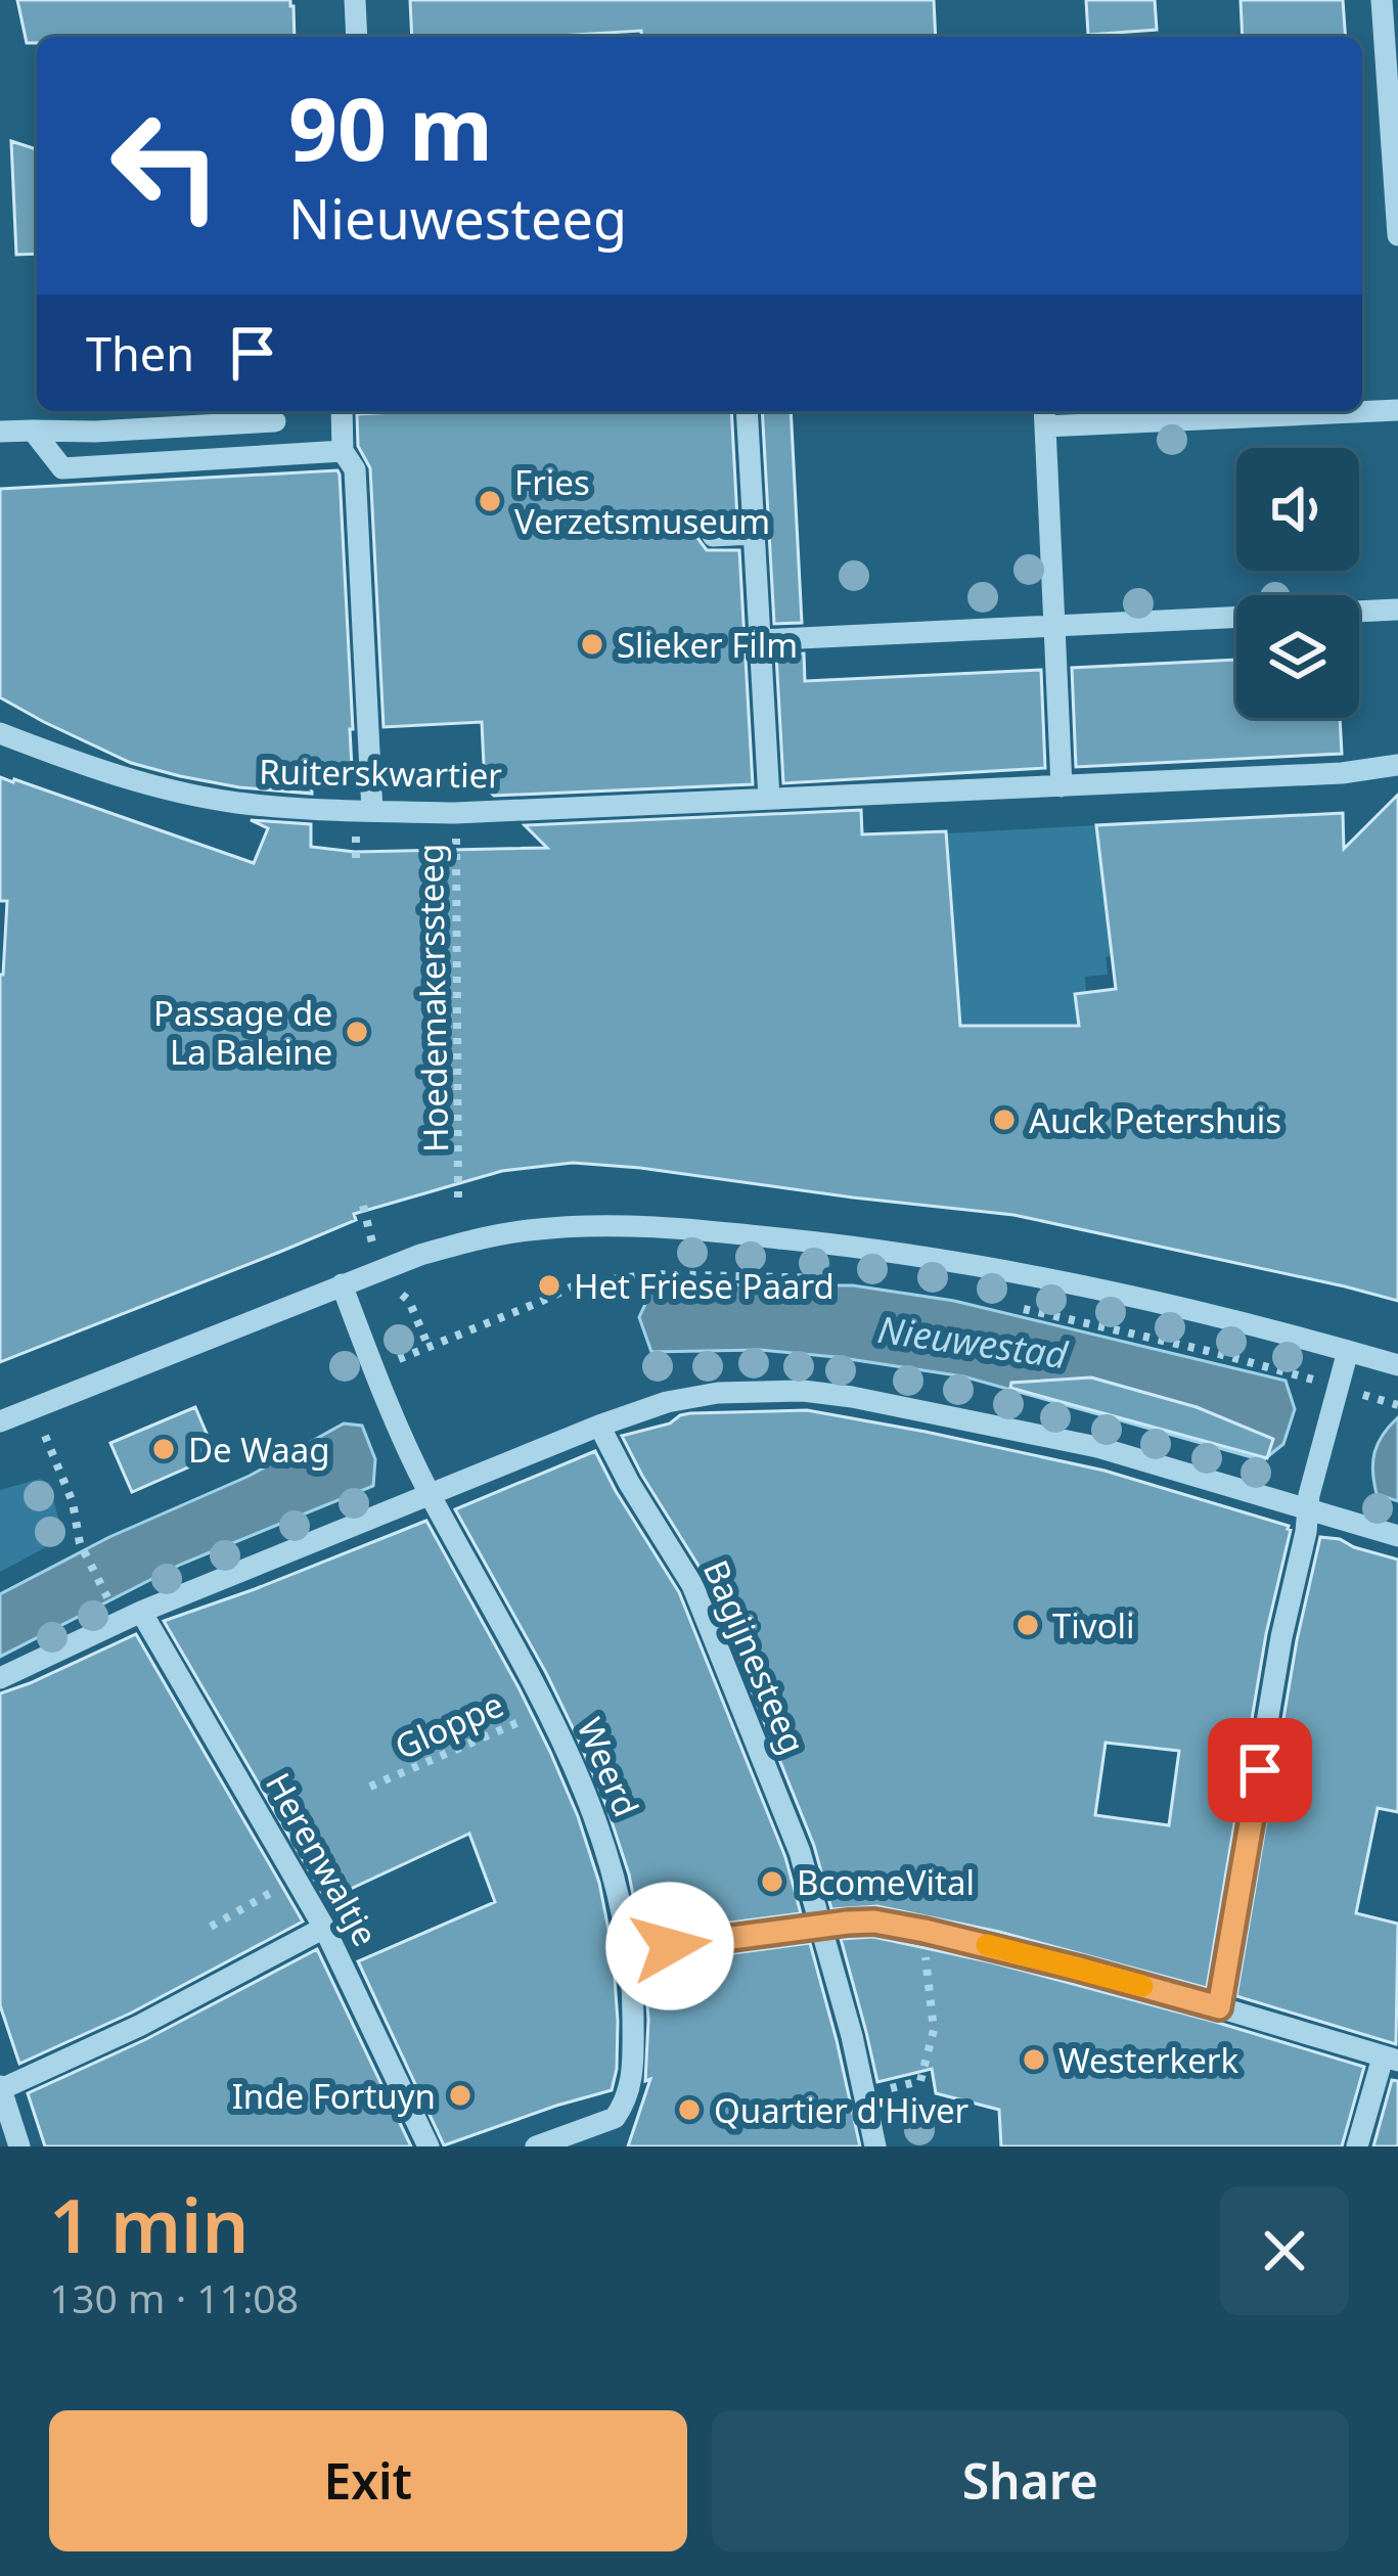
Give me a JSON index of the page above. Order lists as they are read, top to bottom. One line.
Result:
{"streets":{"street":["Ruiterskwartier","Bagijnesteeg","Weerd","Herenwaltje"],"path":["Hoedemakerssteeg","Gloppe"]},"crossings":[["Ruiterskwartier","Hoedemakerssteeg"],["Gloppe","Weerd"]],"water":["Nieuwestad"],"places":["Fries Verzetsmuseum","Slieker Film","Passage de La Baleine","Auck Petershuis","Het Friese Paard","De Waag","Tivoli","BcomeVital","Westerkerk","Inde Fortuyn","Quartier d'Hiver"],"page":{"turn":["90 m","Nieuwesteeg"],"then":"Then","heading":["1 min","130 m · 11:08"],"buttons":["Exit","Share"]}}
